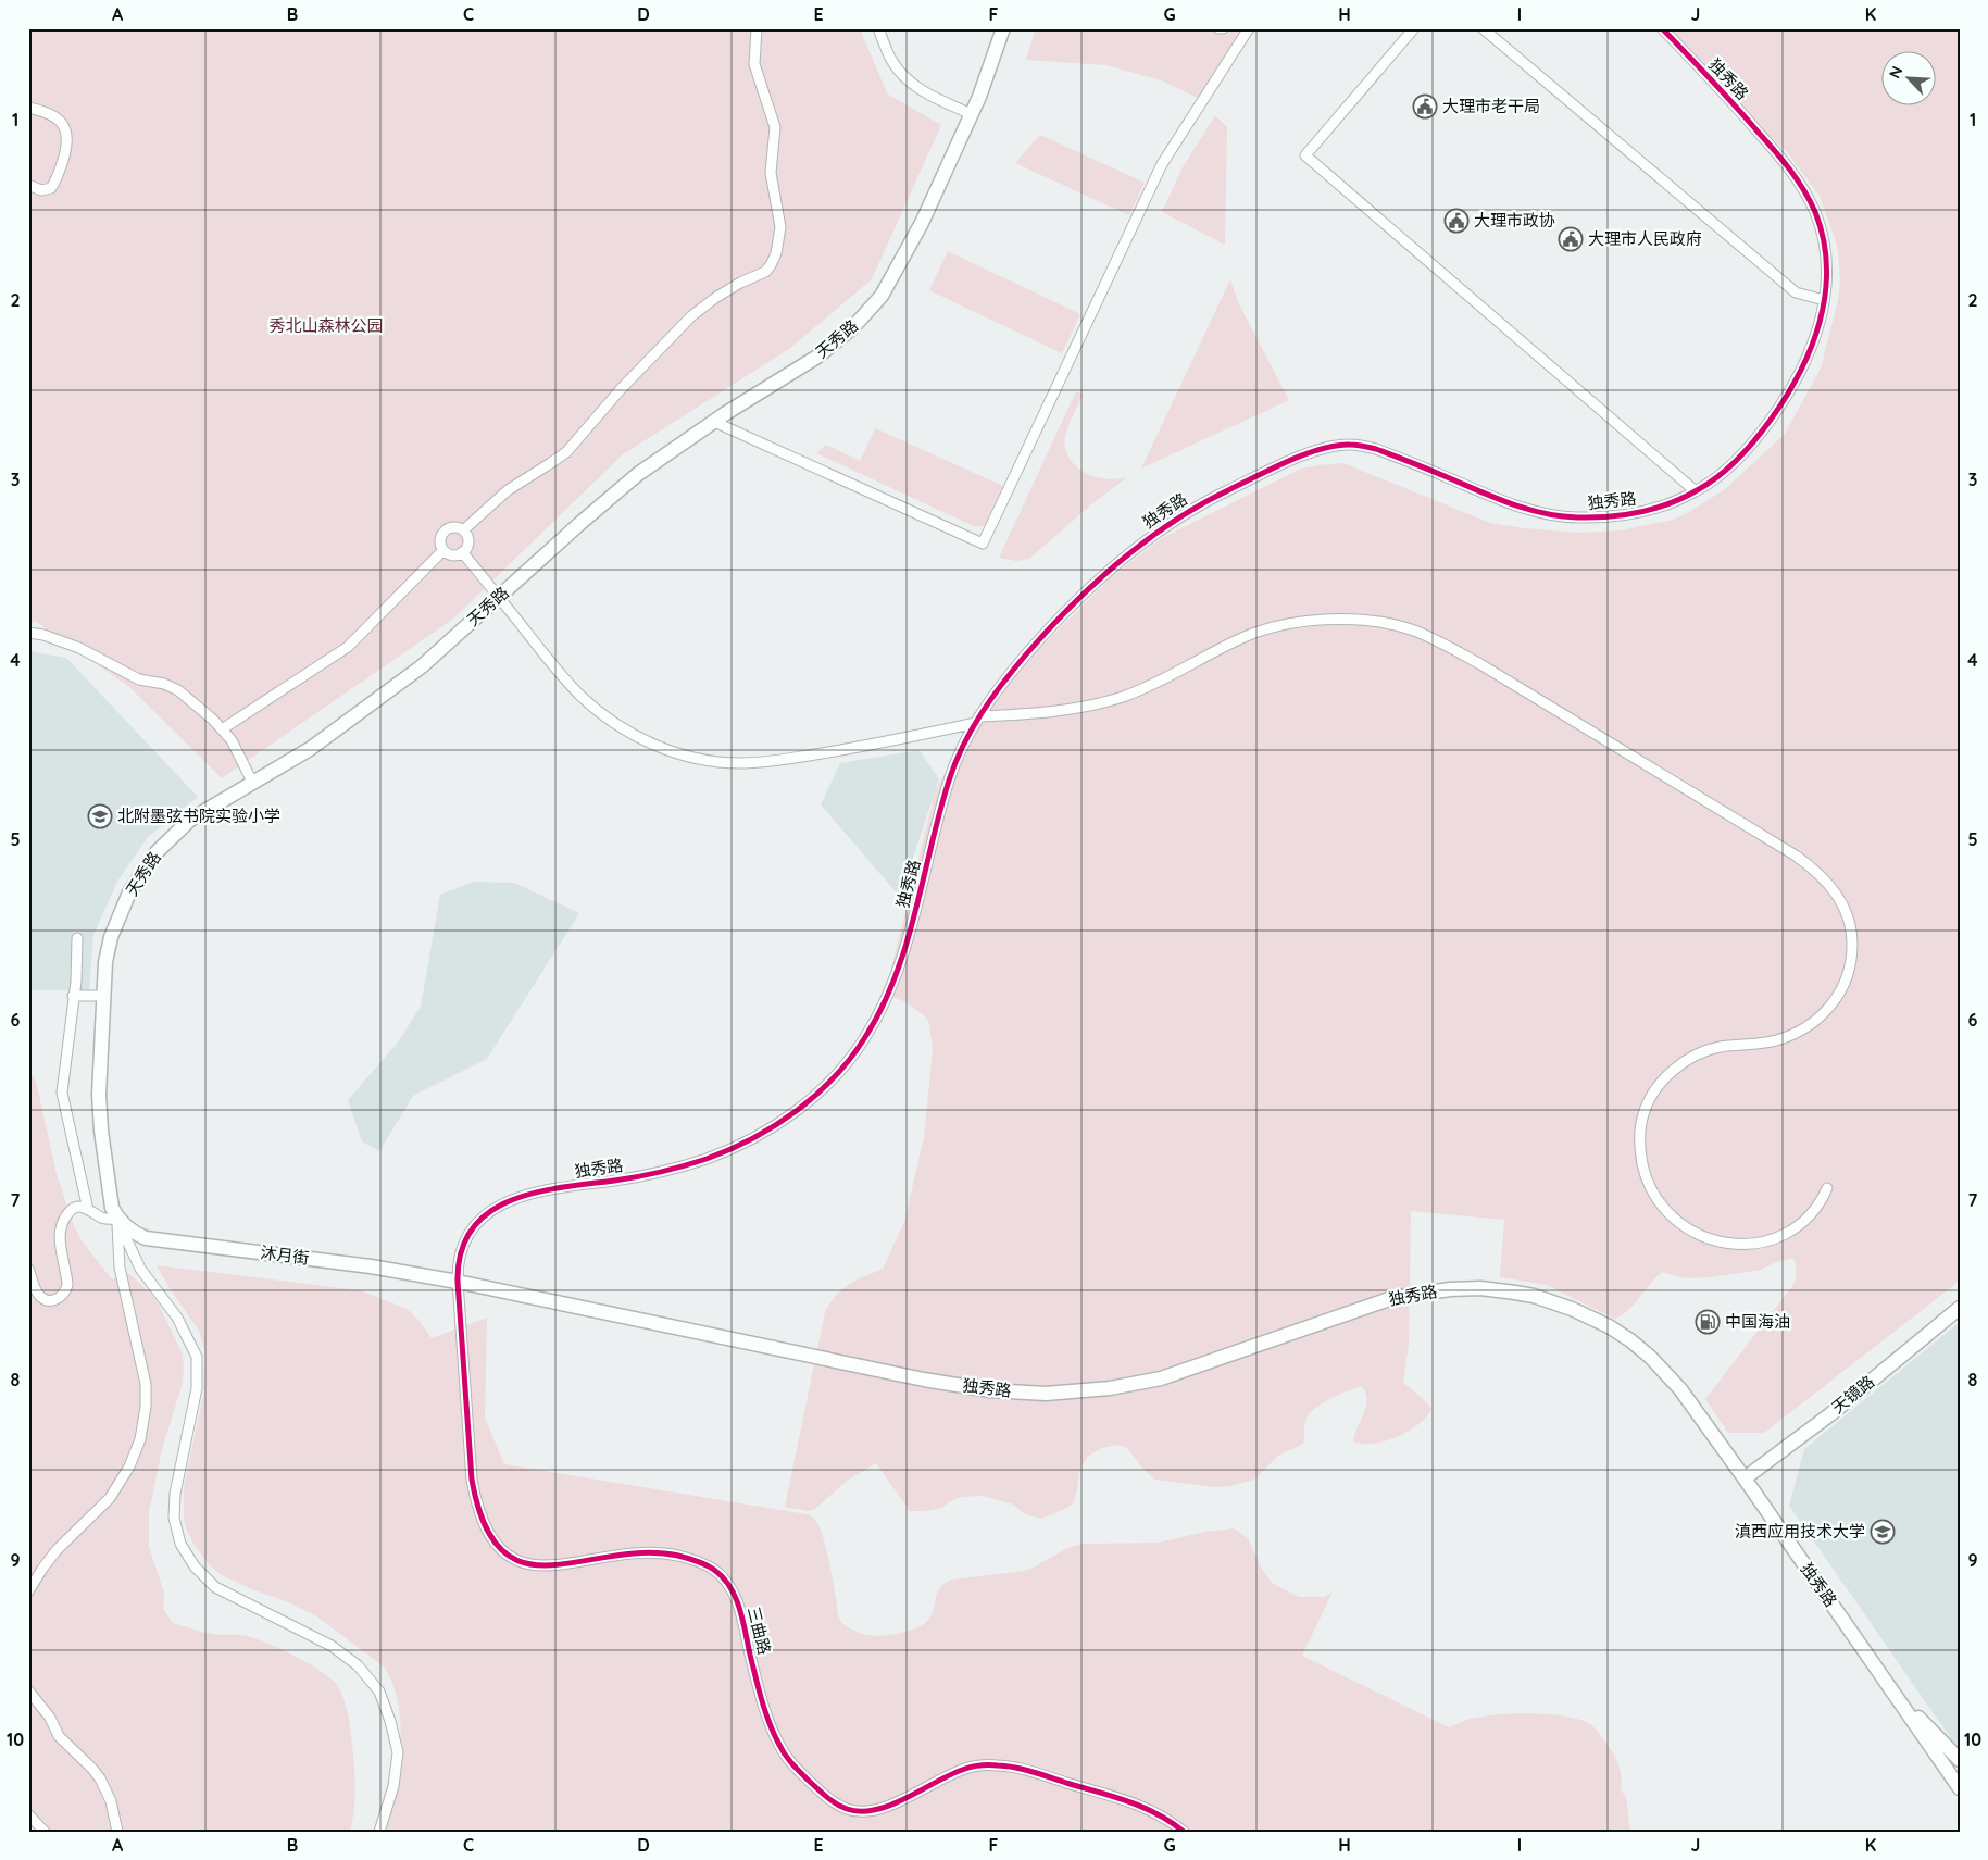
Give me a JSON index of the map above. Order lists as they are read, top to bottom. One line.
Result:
{"streets":{"main road":["独秀路","天秀路","沐月街","天镜路"],"street":["三曲路"]},"crossings":[["独秀路","沐月街"],["独秀路","天镜路"],["独秀路","三曲路"],["天秀路","沐月街"],["沐月街","三曲路"]],"parks":["秀北山森林公园"],"places":{"public building":["大理市老干局","大理市政协","大理市人民政府"],"school or university":["北附墨弦书院实验小学","滇西应用技术大学"],"fuel station":["中国海油"]},"north":"top left","grid":{"columns":["A","B","C","D","E","F","G","H","I","J","K"],"rows":["1","2","3","4","5","6","7","8","9","10"]}}
